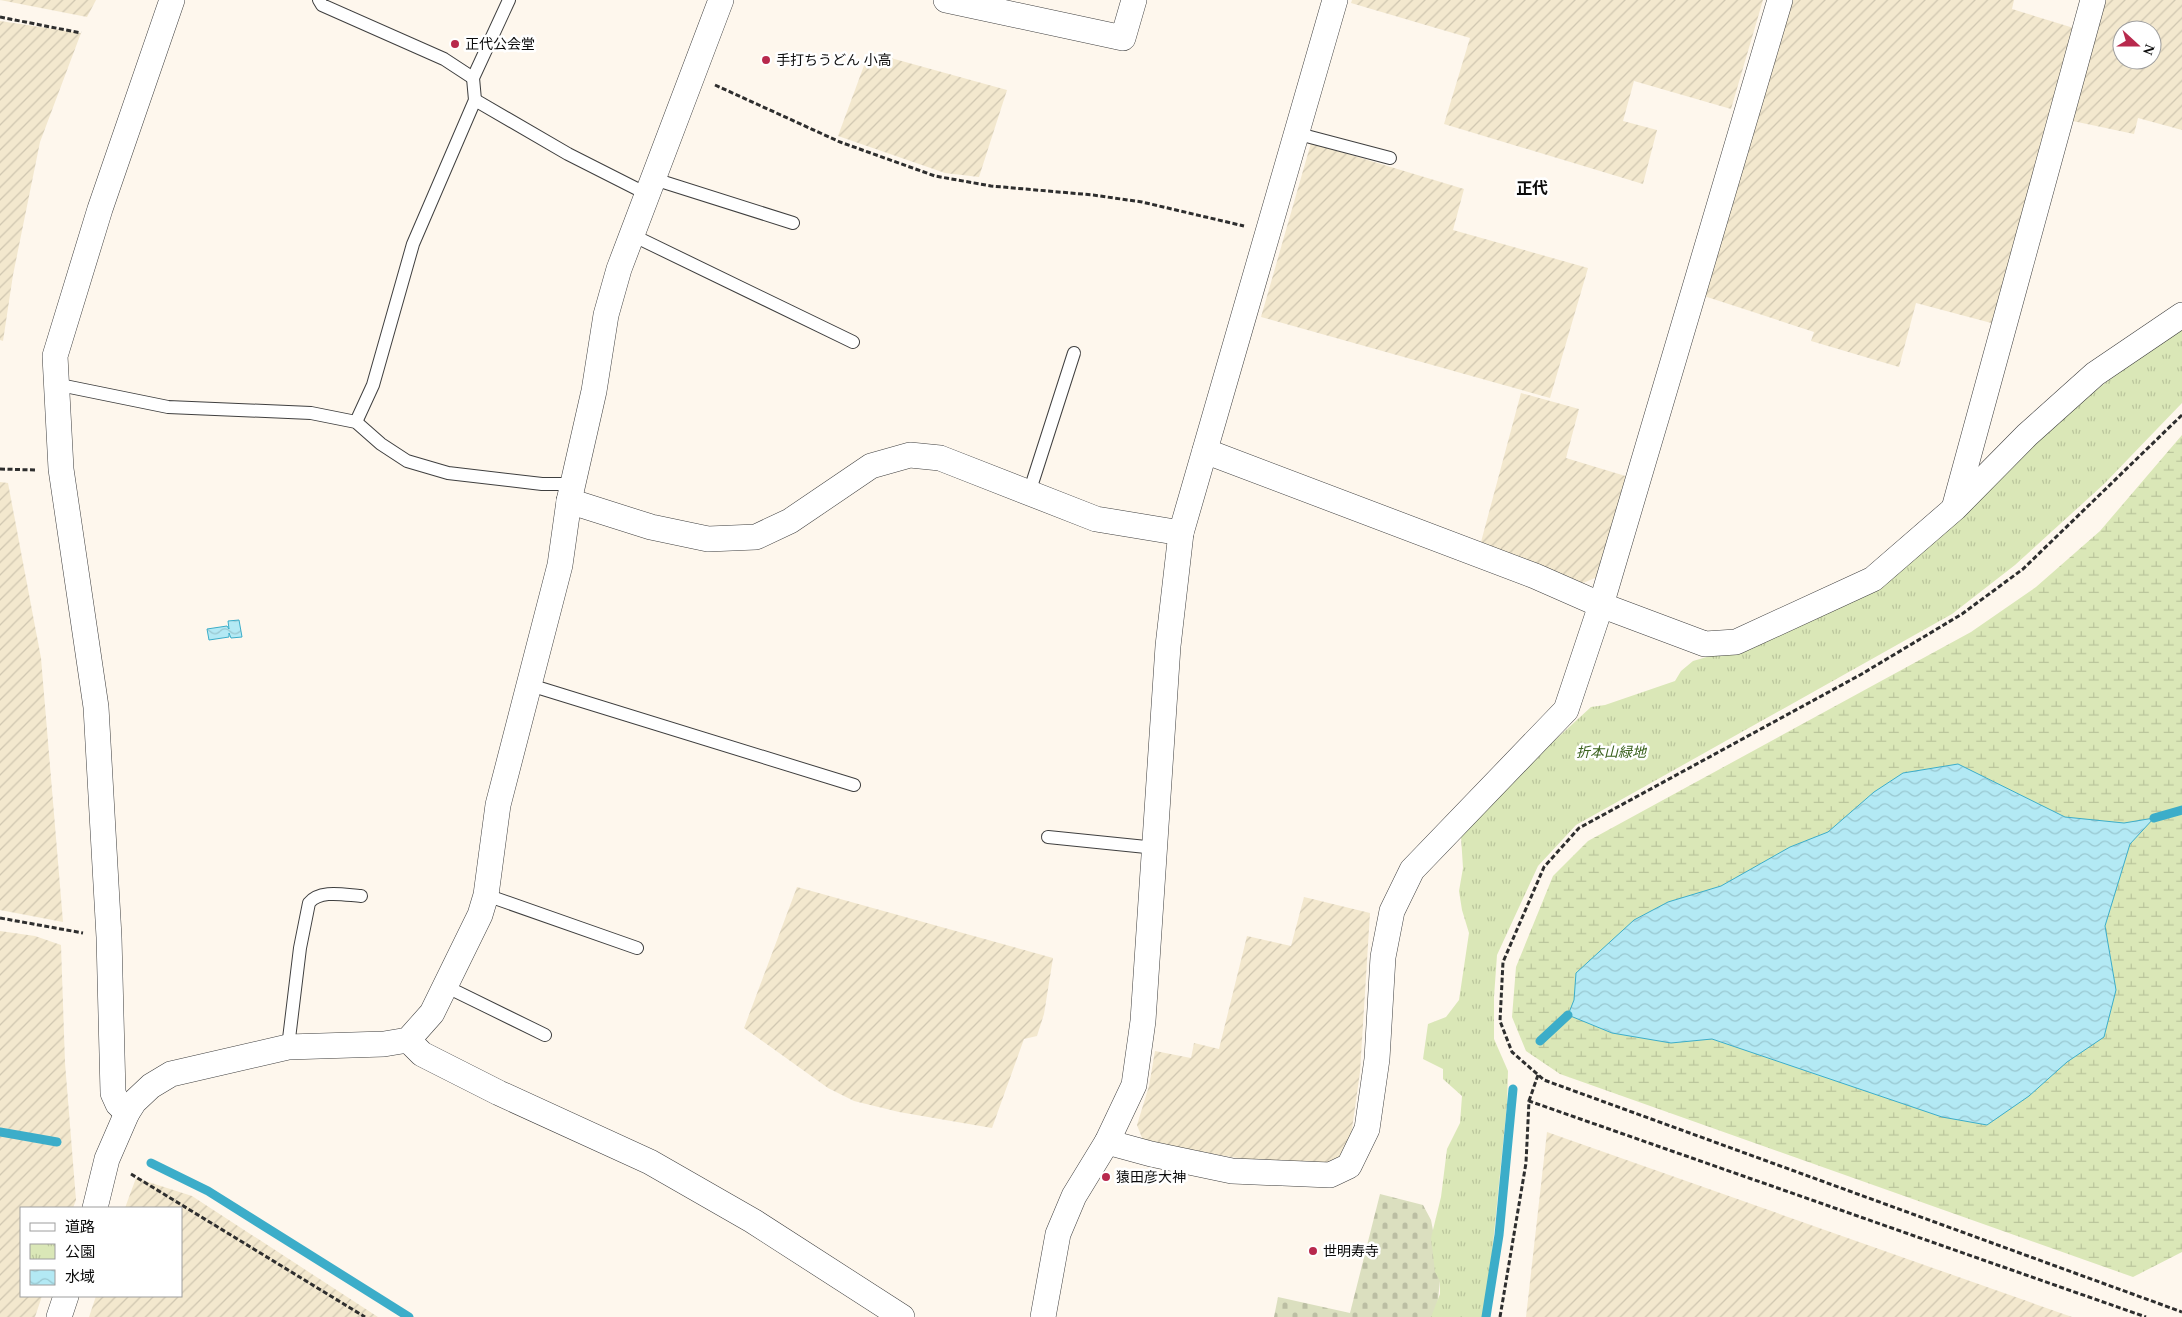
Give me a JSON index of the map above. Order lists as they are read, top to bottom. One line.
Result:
{"districts":["正代"],"parks":["折本山緑地"],"places":["正代公会堂","手打ちうどん 小高","猿田彦大神","世明寿寺"],"legend":["道路","公園","水域"],"north":"right"}
